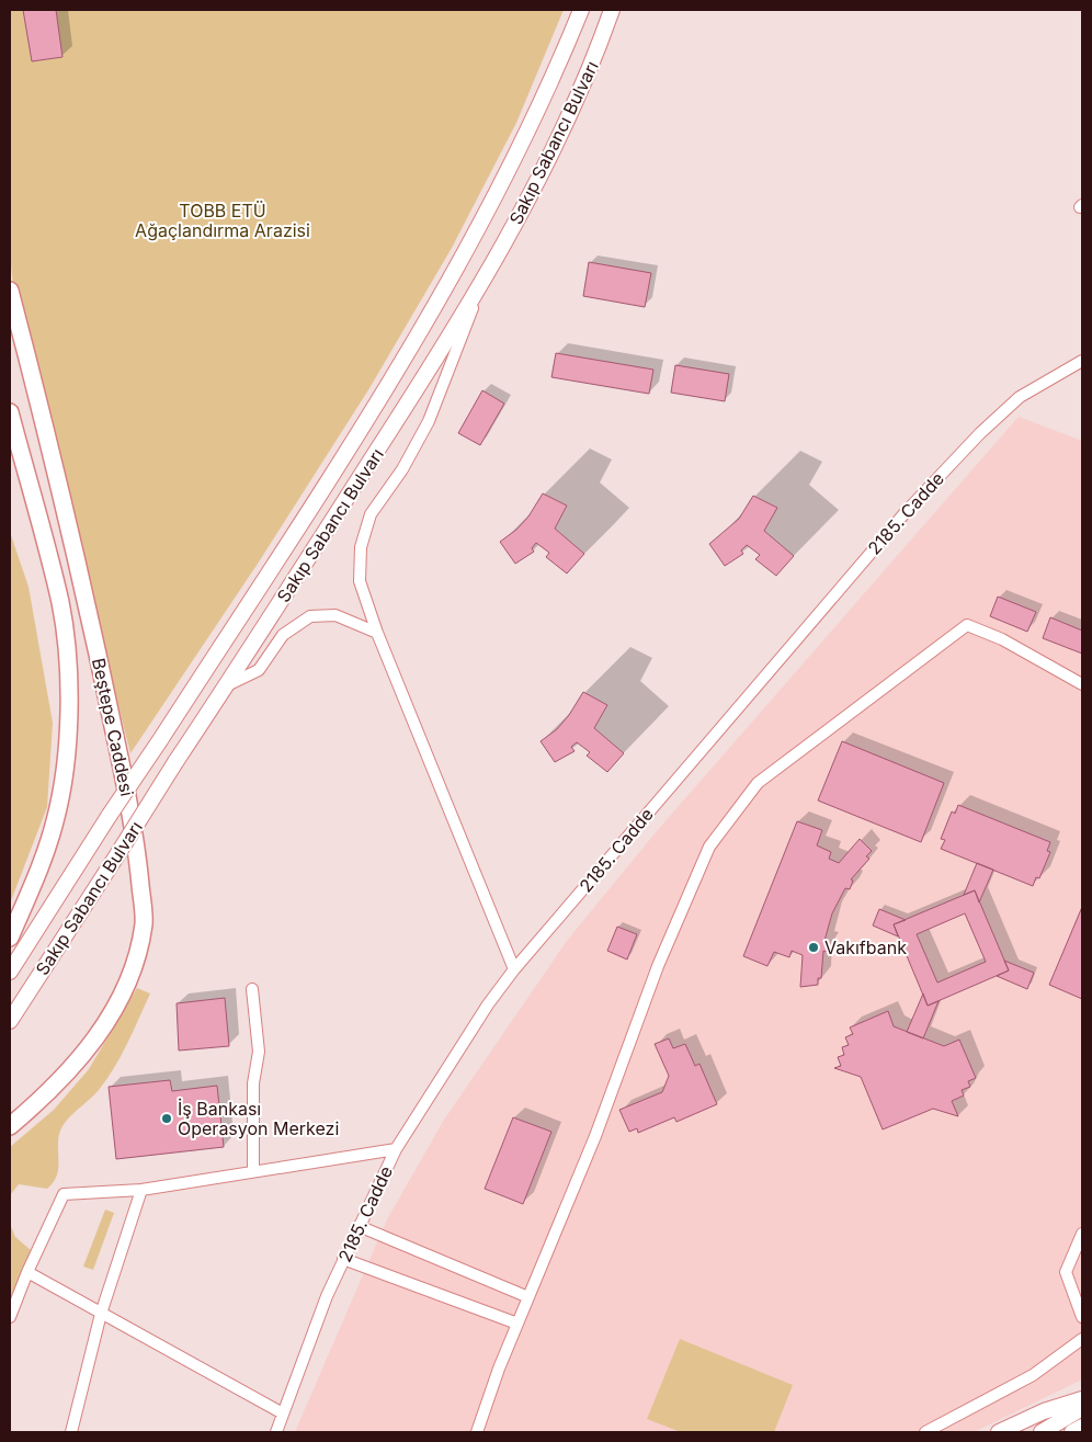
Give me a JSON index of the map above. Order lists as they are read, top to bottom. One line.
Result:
{"streets":{"main road":["Sakıp Sabancı Bulvarı","Beştepe Caddesi"],"street":["2185. Cadde"]},"parks":["TOBB ETÜ Ağaçlandırma Arazisi"],"places":["Vakıfbank","İş Bankası Operasyon Merkezi"]}
